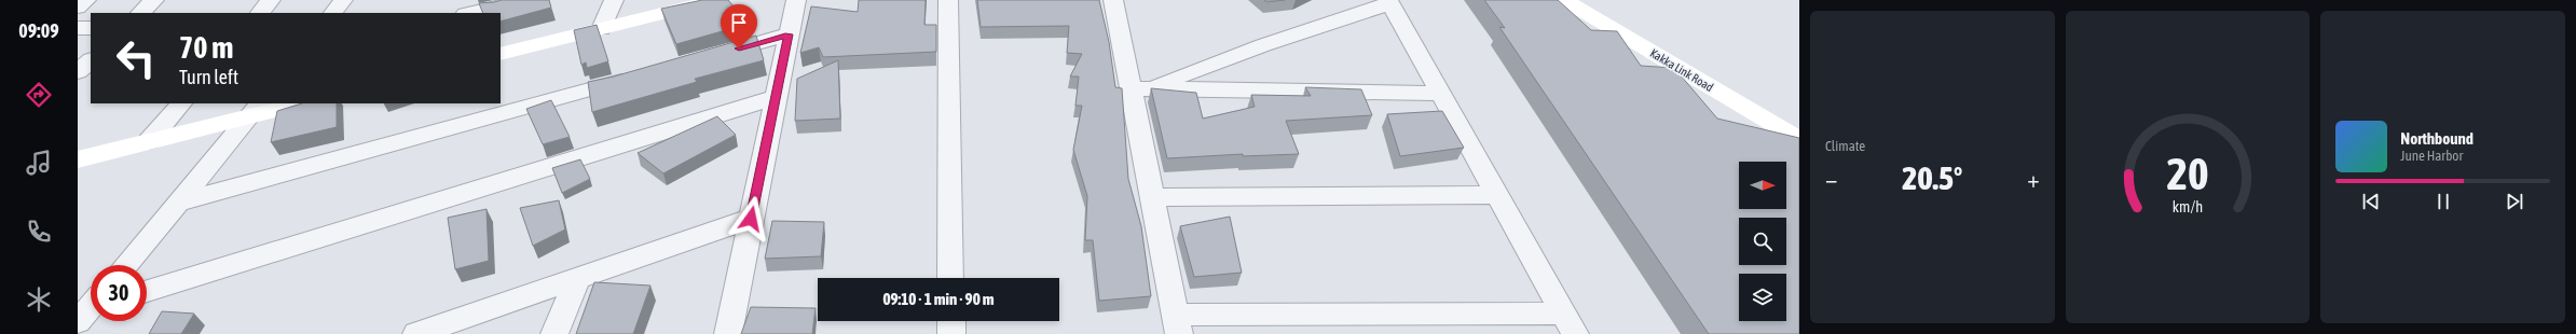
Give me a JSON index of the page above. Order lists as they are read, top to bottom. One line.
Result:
{"streets":{"street":["Kakka Link Road"]},"north":"right","page":{"tabs":"09:09","tile":"Climate","turn":["70 m","Turn left"],"song":["Northbound","June Harbor"],"heat":["−","20.5°","+"],"limit":"30","trip":"09:10 · 1 min · 90 m","gauge":["20","km/h"]}}
